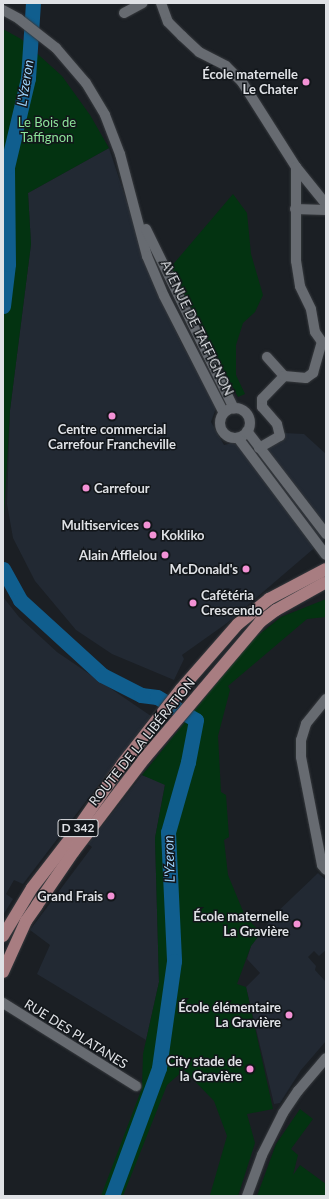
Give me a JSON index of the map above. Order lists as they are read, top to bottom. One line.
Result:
{"streets":{"main road":["ROUTE DE LA LIBÉRATION","D 342"],"street":["AVENUE DE TAFFIGNON","RUE DES PLATANES"]},"water":["L'Yzeron"],"parks":["Le Bois de Taffignon"],"places":["École maternelle Le Chater","Centre commercial Carrefour Francheville","Carrefour","Multiservices","Kokliko","Alain Afflelou","McDonald's","Cafétéria Crescendo","Grand Frais","École maternelle La Gravière","École élémentaire La Gravière","City stade de la Gravière"]}
